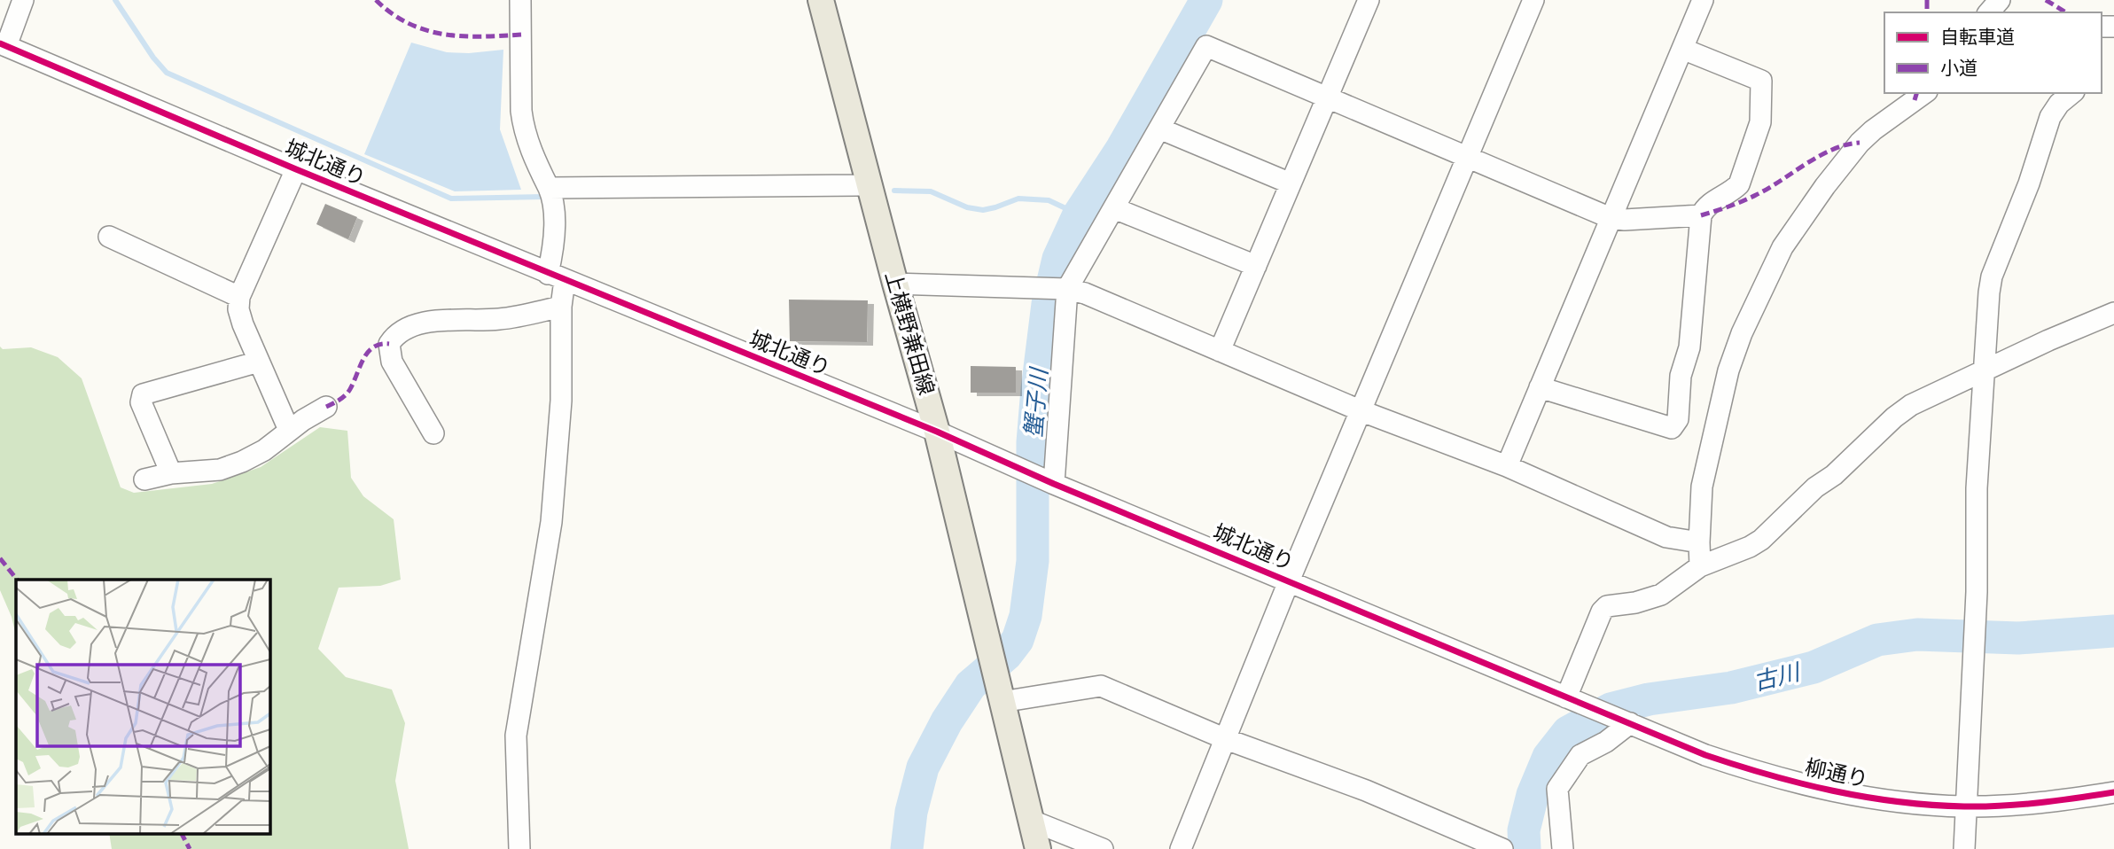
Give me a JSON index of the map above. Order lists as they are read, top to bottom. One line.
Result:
{"streets":{"main road":["上横野兼田線"],"street":["城北通り","柳通り"]},"crossings":[["城北通り","上横野兼田線"],["城北通り","柳通り"]],"water":["蟹子川","古川"],"legend":["自転車道","小道"]}
